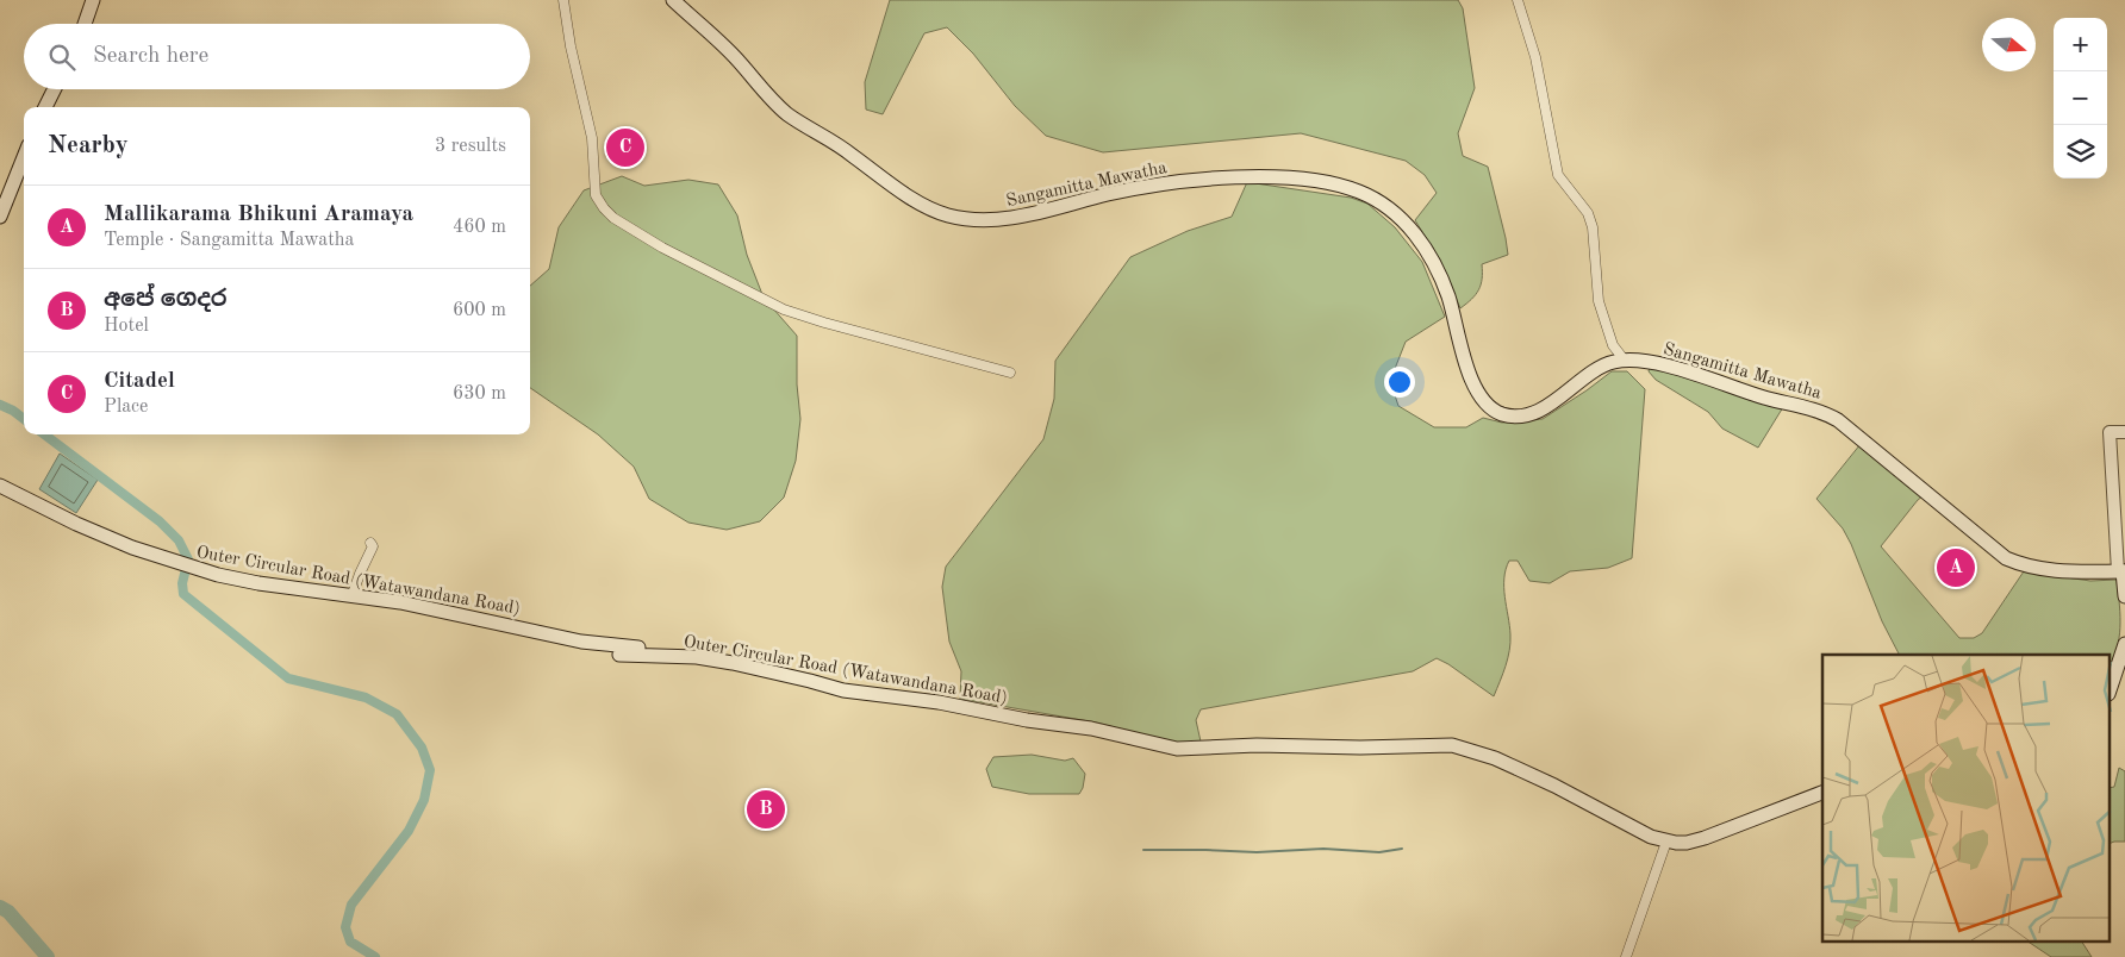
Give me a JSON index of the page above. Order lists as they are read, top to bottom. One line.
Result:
{"streets":{"main road":["Sangamitta Mawatha","Outer Circular Road (Watawandana Road)"]},"north":"right","page":{"map_buttons":["+","−"],"search":"Search here","heading":["Nearby","3 results"],"pins":["C","A","B"],"list":[{"mark":"A","name":"Mallikarama Bhikuni Aramaya","note":"Temple · Sangamitta Mawatha","value":"460 m"},{"mark":"B","name":"අපේ ගෙදර","note":"Hotel","value":"600 m"},{"mark":"C","name":"Citadel","note":"Place","value":"630 m"}]}}
